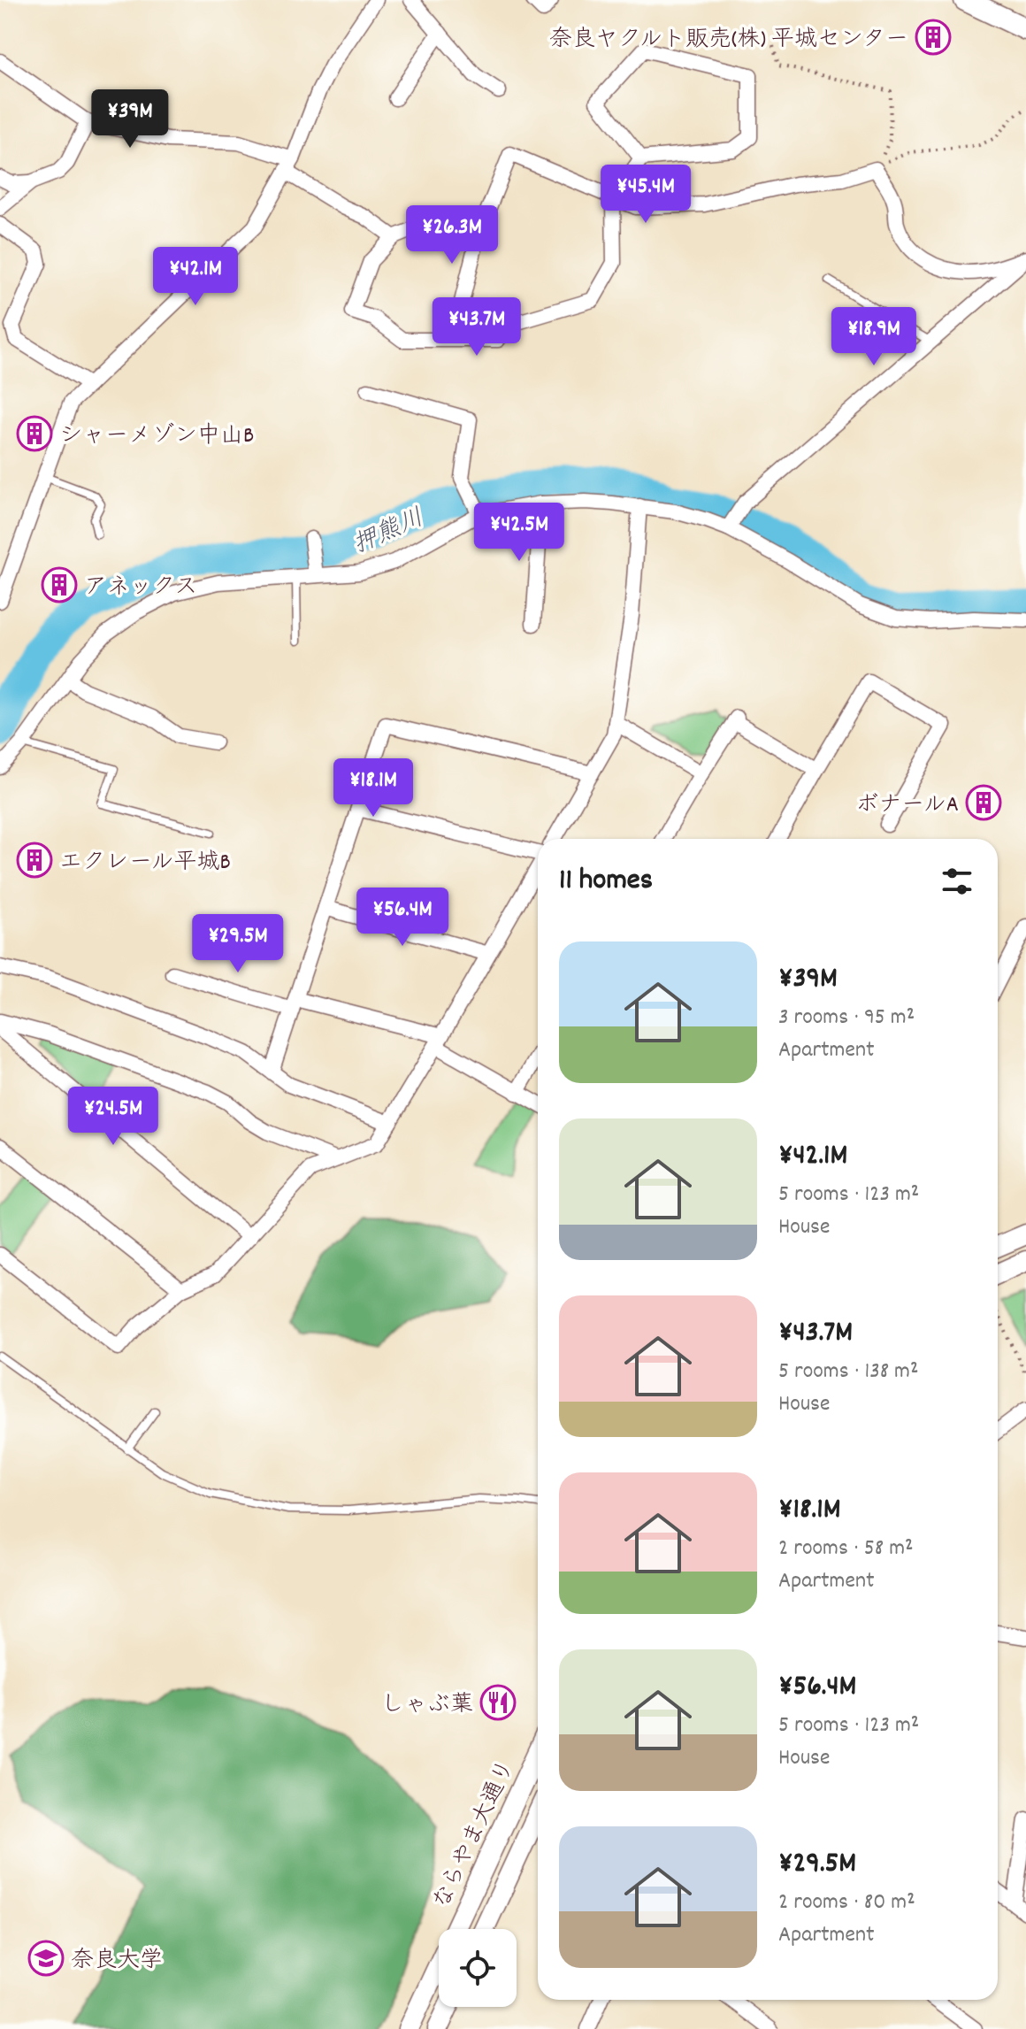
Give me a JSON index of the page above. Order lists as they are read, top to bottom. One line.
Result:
{"streets":{"street":["ならやま大通り"]},"water":["押熊川"],"places":{"building":["奈良ヤクルト販売(株) 平城センター","シャーメゾン中山B","アネックス","ボナールA","エクレール平城B"],"restaurant":["しゃぶ葉"],"school or university":["奈良大学"]},"page":{"price":["¥39M","¥45.4M","¥26.3M","¥42.1M","¥43.7M","¥18.9M","¥42.5M","¥18.1M","¥56.4M","¥29.5M","¥24.5M"],"heading":"11 homes","list":[{"name":"¥39M","note":"3 rooms · 95 m² · Apartment"},{"name":"¥42.1M","note":"5 rooms · 123 m² · House"},{"name":"¥43.7M","note":"5 rooms · 138 m² · House"},{"name":"¥18.1M","note":"2 rooms · 58 m² · Apartment"},{"name":"¥56.4M","note":"5 rooms · 123 m² · House"},{"name":"¥29.5M","note":"2 rooms · 80 m² · Apartment"}]}}
